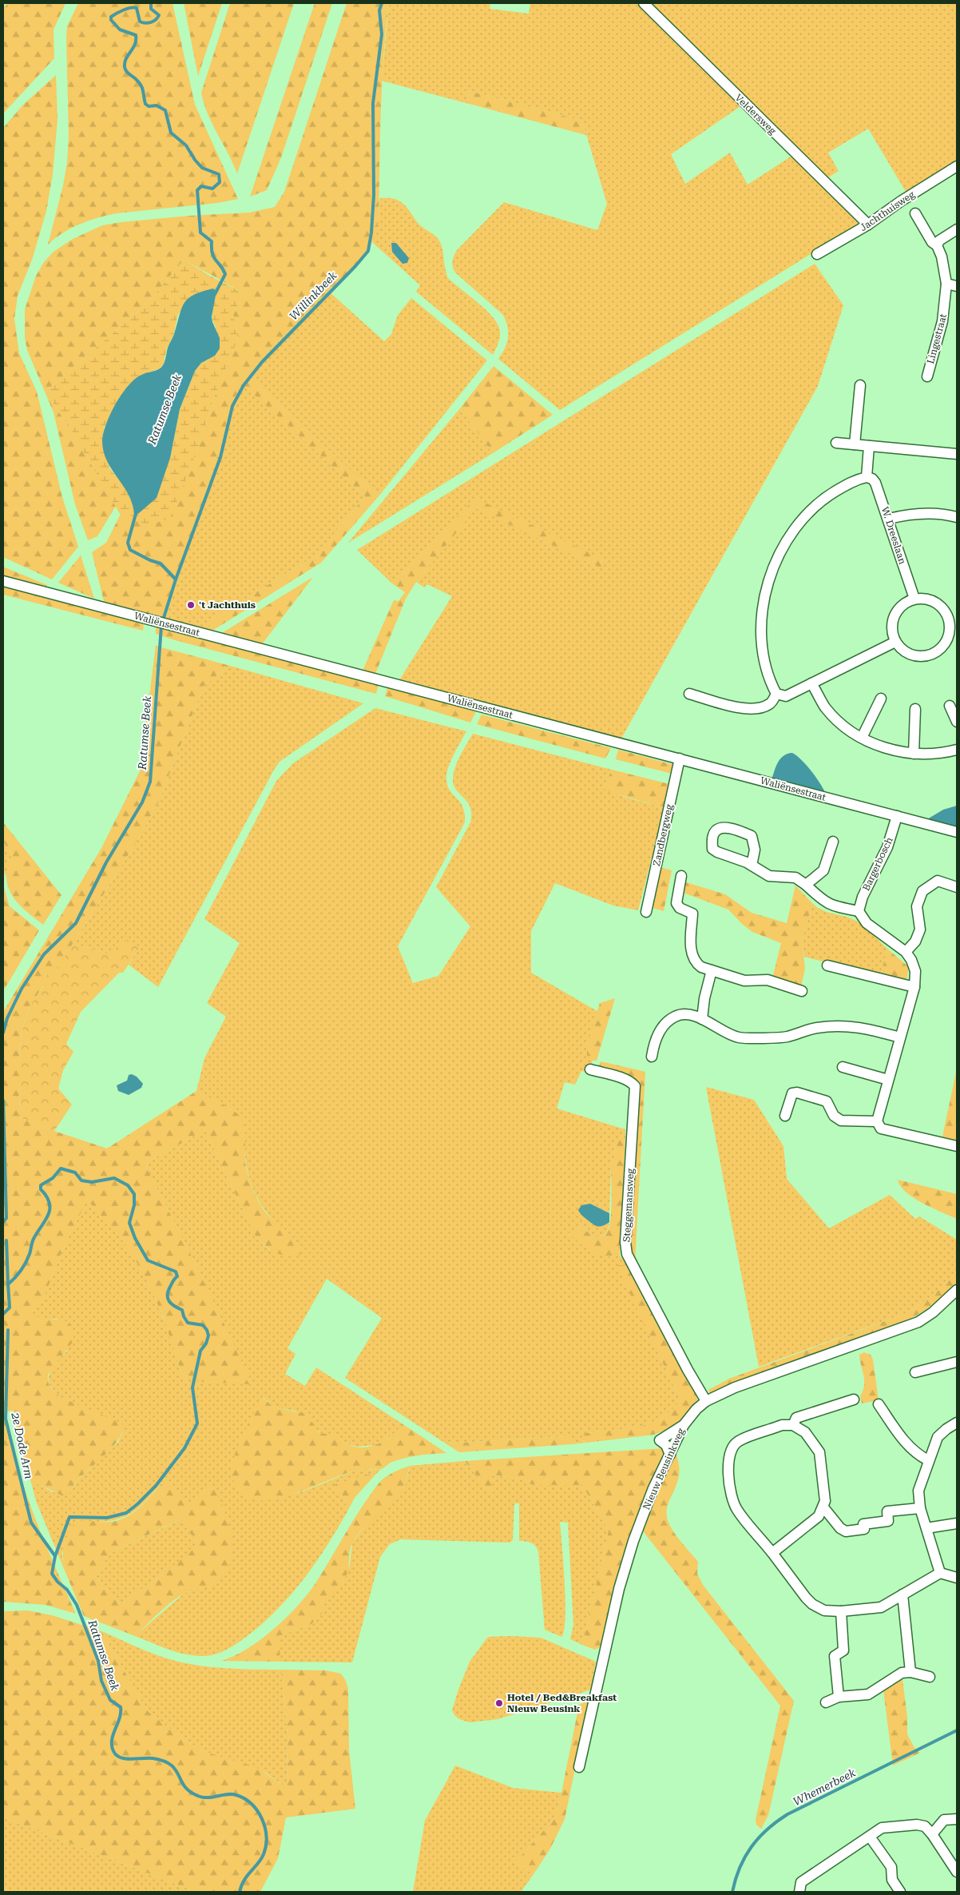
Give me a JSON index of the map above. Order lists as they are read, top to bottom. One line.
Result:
{"streets":{"street":["Veldersweg","Jachthuisweg","Lingestraat","W. Dreeslaan","Waliënsestraat","Zandbergweg","Bargerbosch","Steggemansweg","Nieuw Beusinkweg"]},"crossings":[["Veldersweg","Jachthuisweg"],["Waliënsestraat","Zandbergweg"],["Waliënsestraat","Bargerbosch"],["Steggemansweg","Nieuw Beusinkweg"]],"water":["Willinkbeek","Ratumse Beek","2e Dode Arm","Whemerbeek"],"places":["'t Jachthuis","Hotel / Bed&Breakfast Nieuw Beusink"]}
